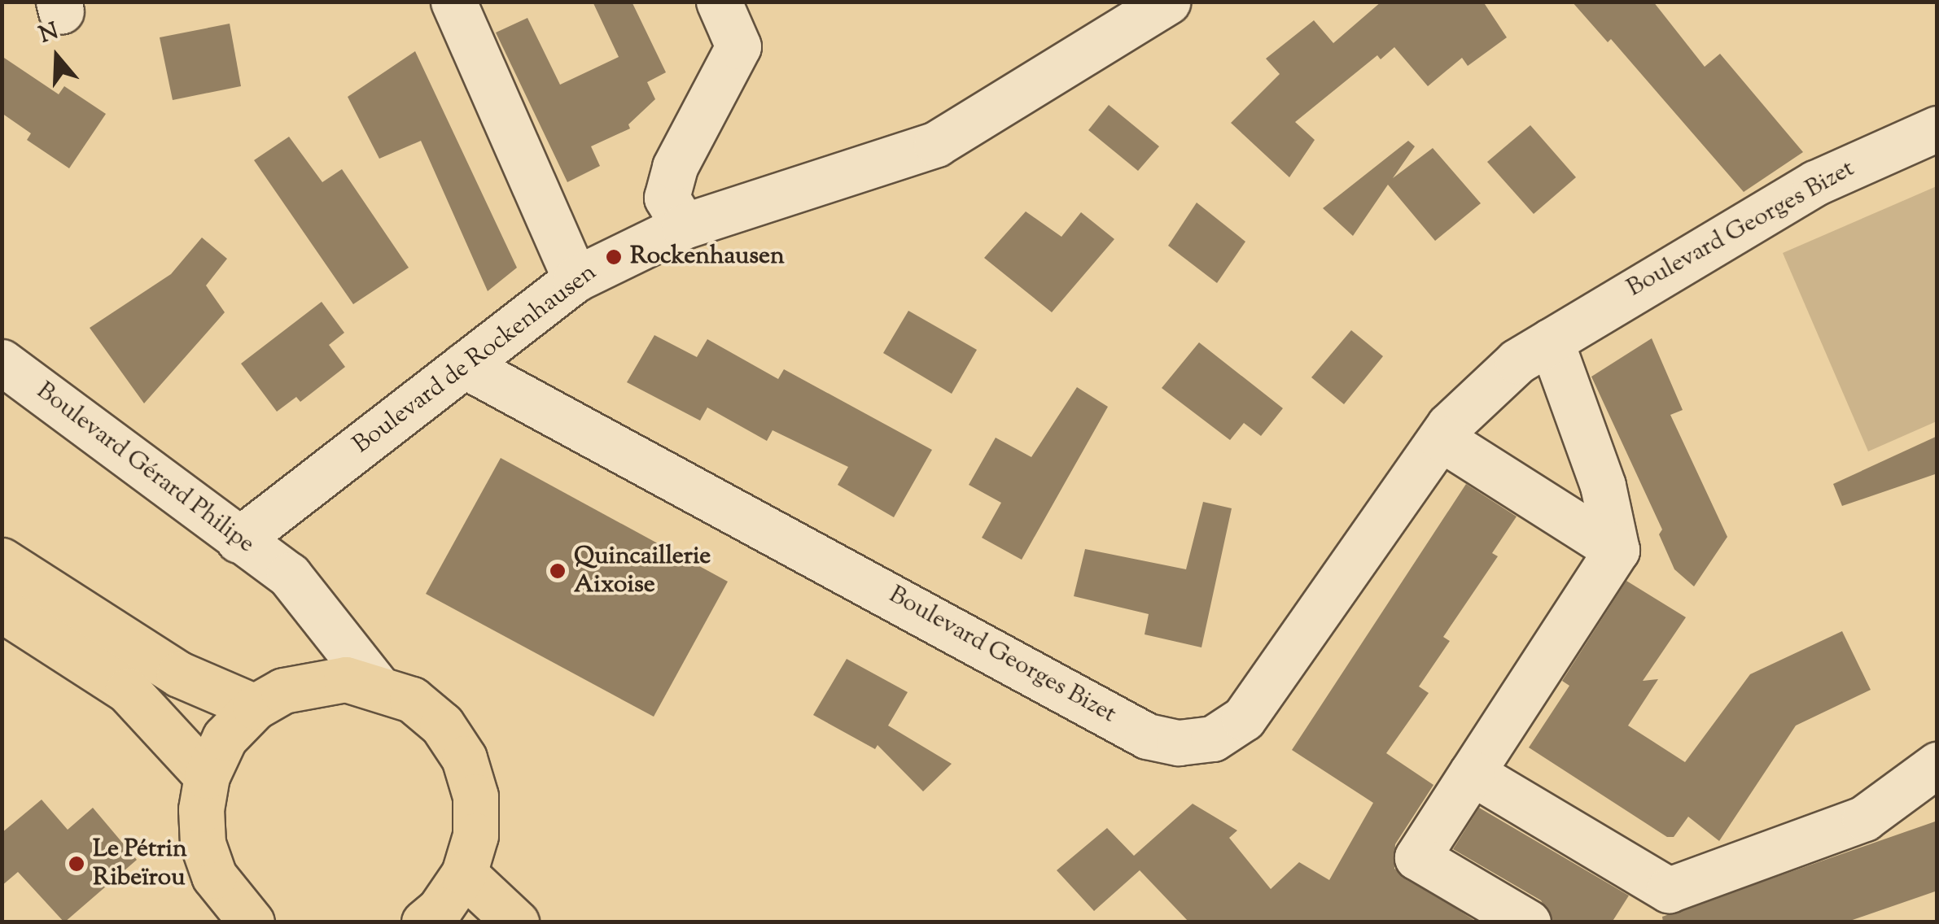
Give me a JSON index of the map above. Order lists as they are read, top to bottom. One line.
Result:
{"streets":{"street":["Boulevard Georges Bizet","Boulevard de Rockenhausen","Boulevard Gérard Philipe"]},"crossings":[["Boulevard Georges Bizet","Boulevard de Rockenhausen"],["Boulevard de Rockenhausen","Boulevard Gérard Philipe"]],"places":["Rockenhausen","Quincaillerie Aixoise","Le Pétrin Ribeïrou"],"north":"top"}
